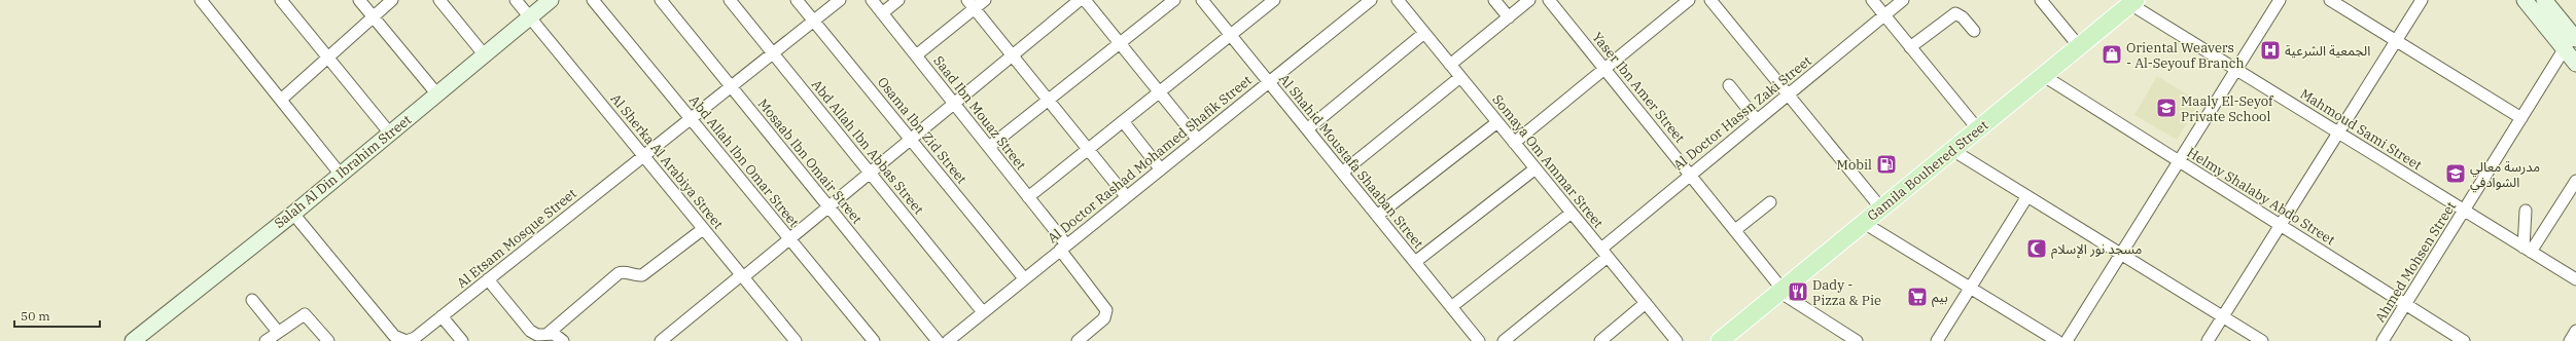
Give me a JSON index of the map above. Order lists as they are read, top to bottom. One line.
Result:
{"streets":{"main road":["Gamila Bouhered Street"],"street":["Yaser Ibn Amer Street","Saad Ibn Mouaz Street","Al Doctor Hassn Zaki Street","Mahmoud Sami Street","Osama Ibn Zid Street","Abd Allah Ibn Abbas Street","Al Doctor Rashad Mohamed Shafik Street","Al Sherka Al Arabiya Street","Abd Allah Ibn Omar Street","Mosaab Ibn Omair Street","Al Shahid Moustafa Shaaban Street","Somaya Om Ammar Street","Salah Al Din Ibrahim Street","Helmy Shalaby Abdo Street","Al Etsam Mosque Street","Ahmed Mohsen Street"]},"crossings":[["Yaser Ibn Amer Street","Al Doctor Hassn Zaki Street"],["Yaser Ibn Amer Street","Gamila Bouhered Street"],["Saad Ibn Mouaz Street","Al Doctor Rashad Mohamed Shafik Street"],["Al Doctor Hassn Zaki Street","Somaya Om Ammar Street"],["Mahmoud Sami Street","Gamila Bouhered Street"],["Mahmoud Sami Street","Ahmed Mohsen Street"],["Osama Ibn Zid Street","Al Doctor Rashad Mohamed Shafik Street"],["Osama Ibn Zid Street","Al Etsam Mosque Street"],["Abd Allah Ibn Abbas Street","Al Doctor Rashad Mohamed Shafik Street"],["Abd Allah Ibn Abbas Street","Al Etsam Mosque Street"],["Al Doctor Rashad Mohamed Shafik Street","Al Shahid Moustafa Shaaban Street"],["Al Sherka Al Arabiya Street","Salah Al Din Ibrahim Street"],["Al Sherka Al Arabiya Street","Al Etsam Mosque Street"],["Abd Allah Ibn Omar Street","Al Etsam Mosque Street"],["Mosaab Ibn Omair Street","Al Etsam Mosque Street"],["Gamila Bouhered Street","Helmy Shalaby Abdo Street"],["Salah Al Din Ibrahim Street","Al Etsam Mosque Street"],["Helmy Shalaby Abdo Street","Ahmed Mohsen Street"]],"places":{"hospital":["الجمعية الشرعية"],"shop":["Oriental Weavers - Al-Seyouf Branch"],"school or university":["Maaly El-Seyof Private School","مدرسة معالي الشوادفي"],"fuel station":["Mobil"],"mosque":["مسجد نور الإسلام"],"restaurant":["Dady - Pizza & Pie"],"supermarket":["بيم"]},"scale_bar":"50 m"}
